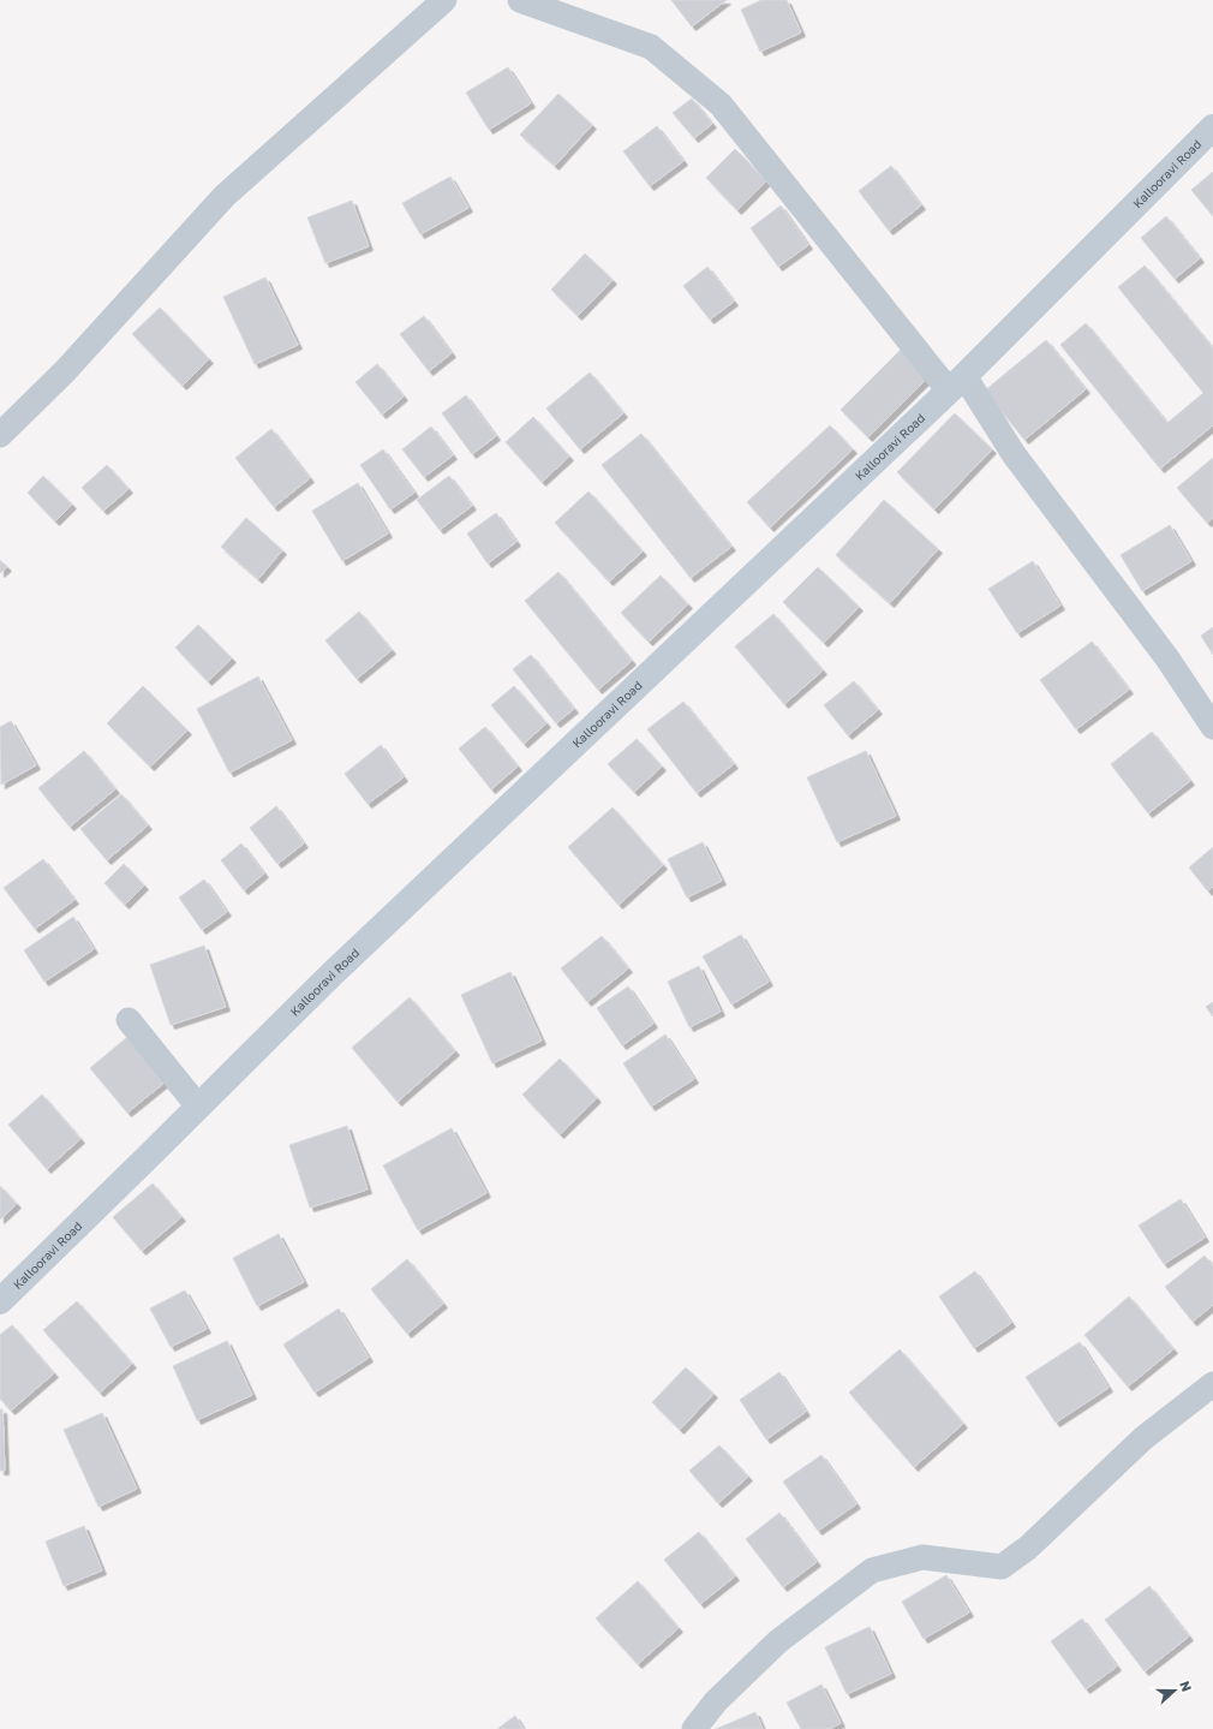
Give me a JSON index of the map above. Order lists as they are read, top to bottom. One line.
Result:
{"streets":{"main road":["Kallooravi Road"]},"north":"right"}
